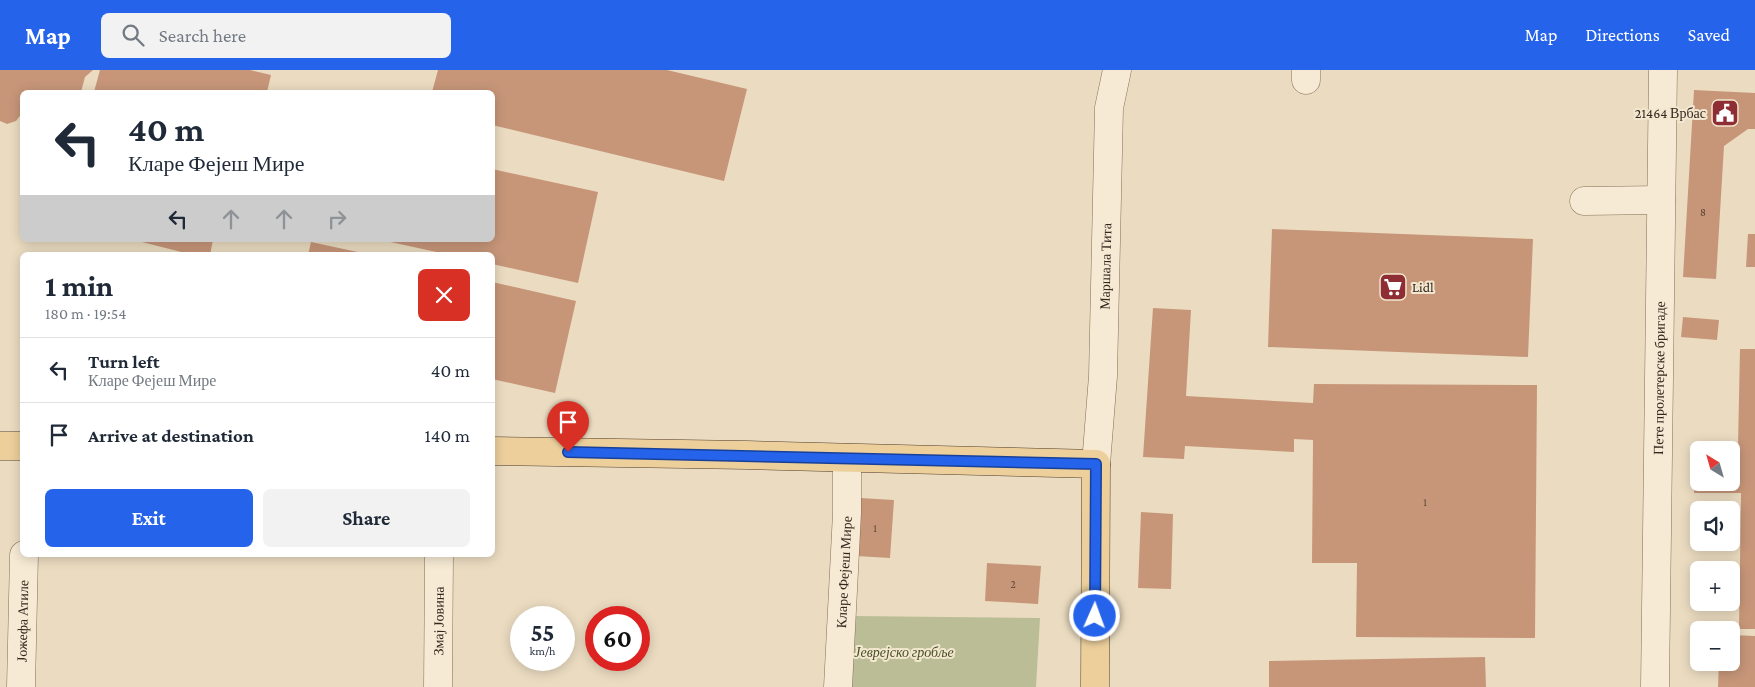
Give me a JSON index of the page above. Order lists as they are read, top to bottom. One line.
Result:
{"streets":{"street":["Маршала Тита","Пете пролетерске бригаде","Кларе Фејеш Мире","Јожефа Атиле","Змај Јовина"]},"parks":["Јеврејско гробље"],"places":{"public building":["21464 Врбас"],"supermarket":["Lidl"]},"house_numbers":["8","1","1","2"],"north":"top left","page":{"header":"Map","search":"Search here","nav":["Map","Directions","Saved"],"turn":["40 m","Кларе Фејеш Мире"],"heading":["1 min","180 m · 19:54"],"list":[{"name":"Turn left","note":"Кларе Фејеш Мире","value":"40 m"},{"name":"Arrive at destination","value":"140 m"}],"map_buttons":["+","−"],"buttons":["Exit","Share"],"speed":"55 km/h","limit":"60"}}
